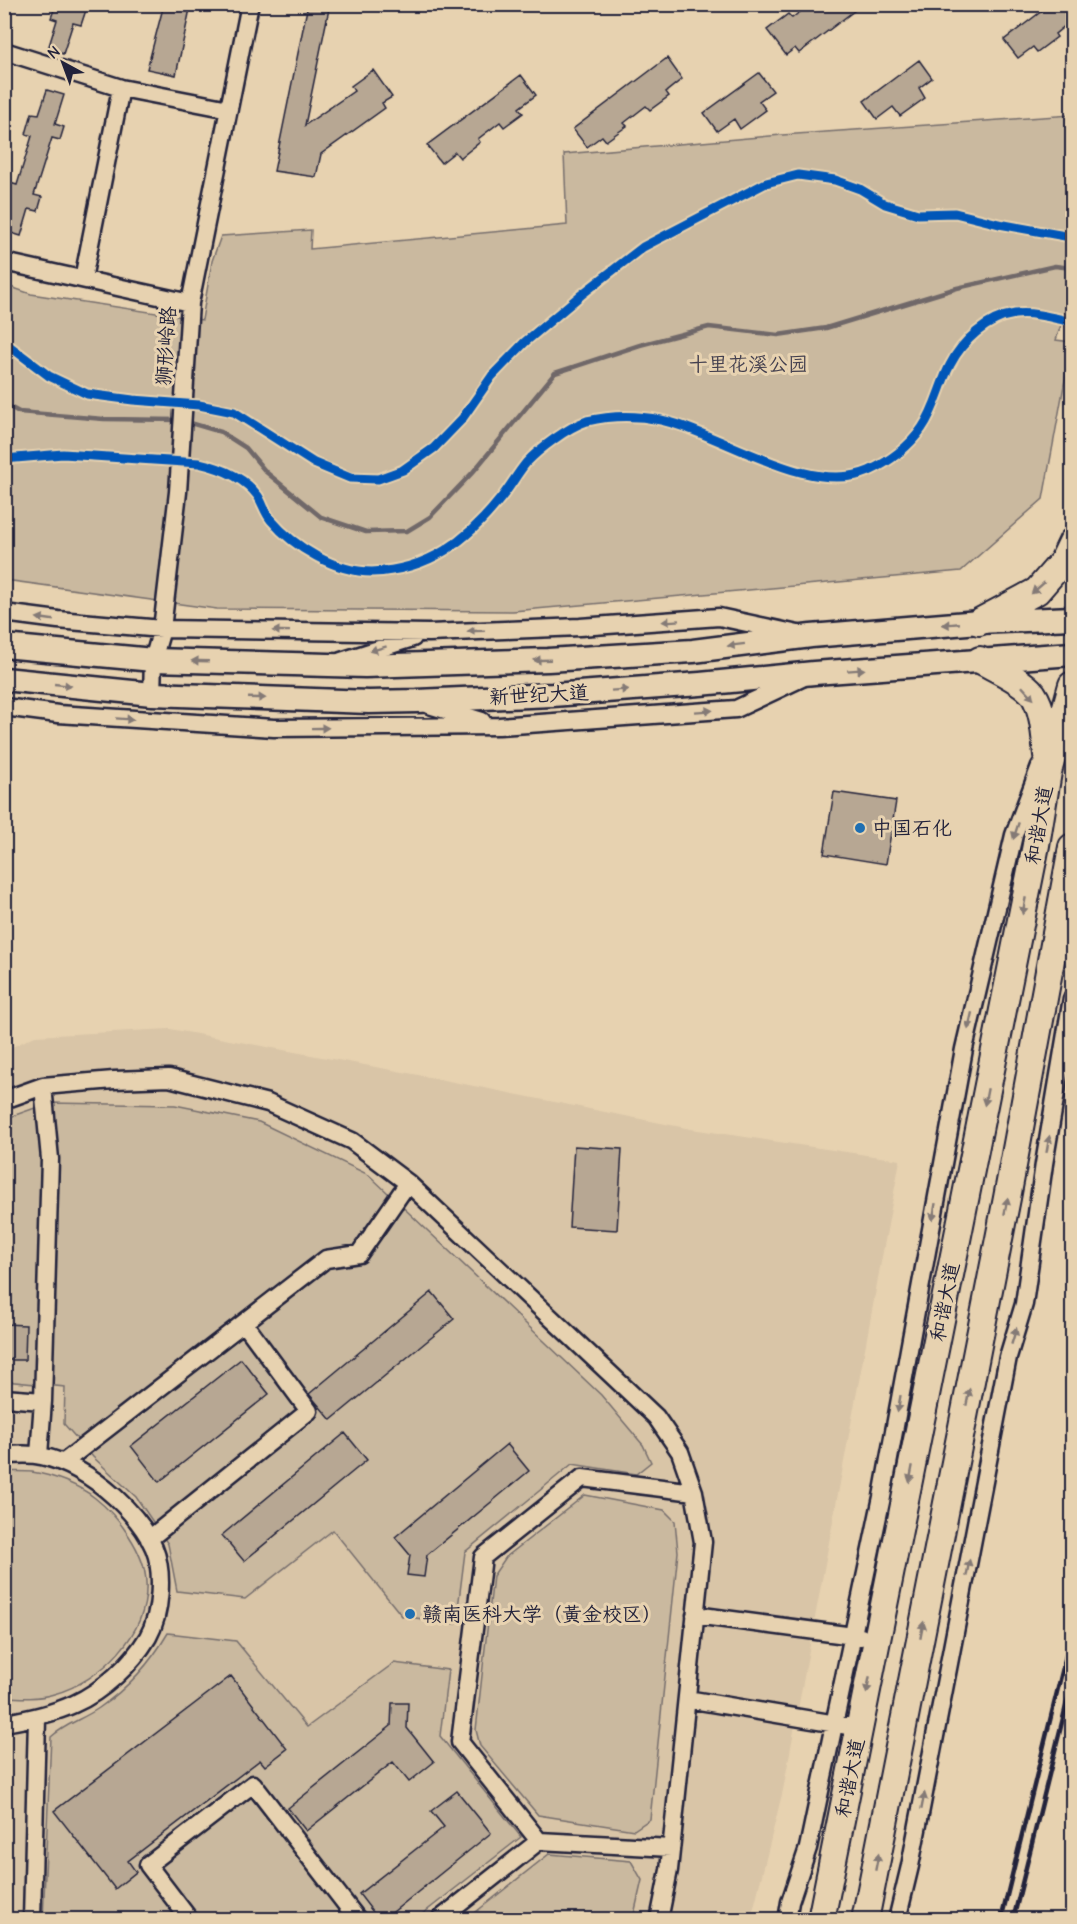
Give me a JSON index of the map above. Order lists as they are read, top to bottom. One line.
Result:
{"streets":{"highway":["和谐大道"],"main road":["新世纪大道"],"street":["狮形岭路"]},"crossings":[["狮形岭路","新世纪大道"]],"parks":["十里花溪公园"],"places":["中国石化","赣南医科大学（黄金校区）"],"north":"top left"}
